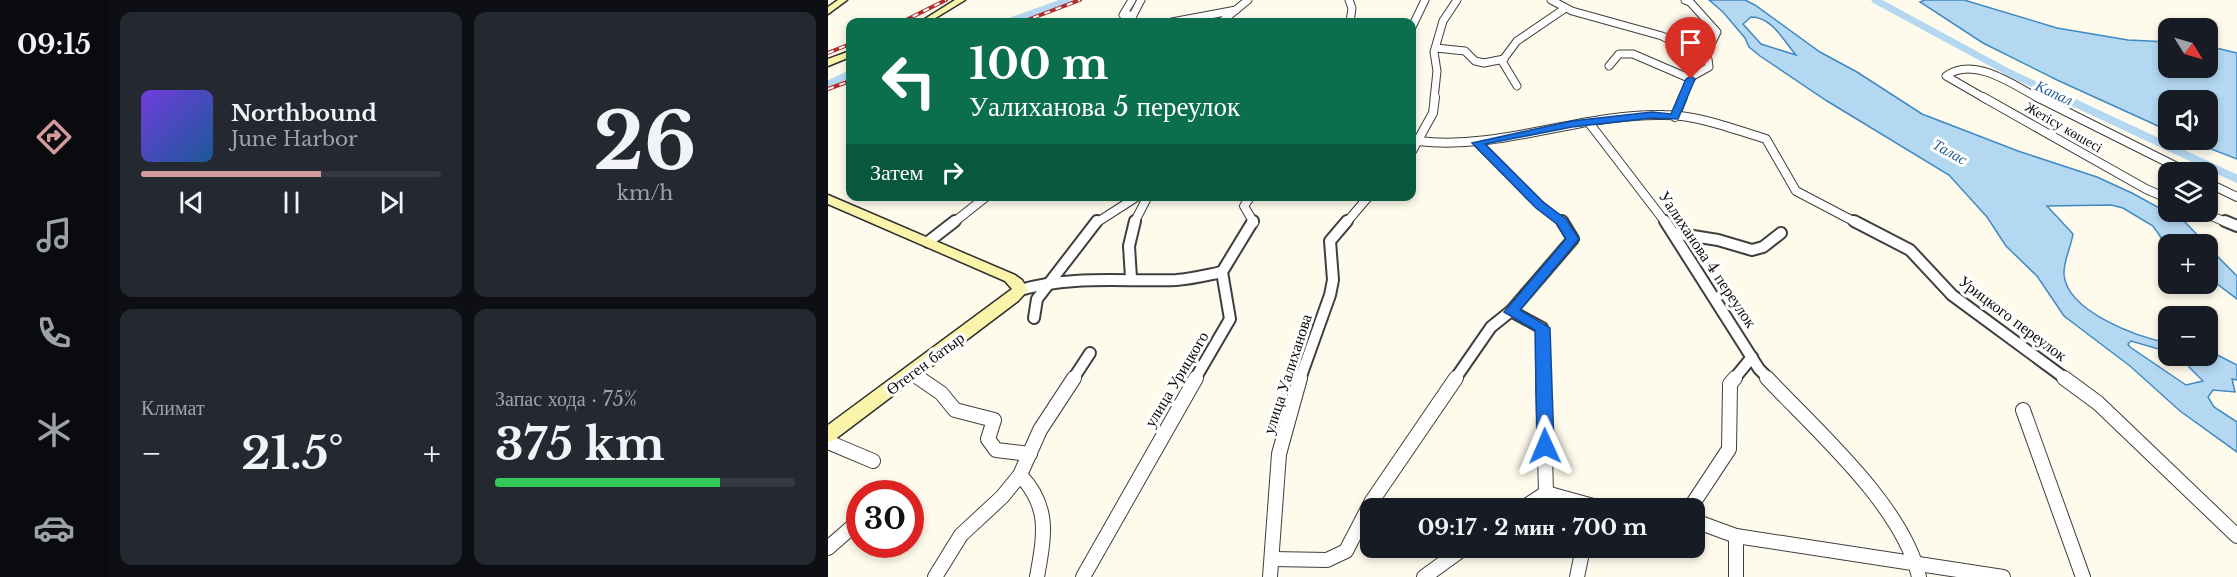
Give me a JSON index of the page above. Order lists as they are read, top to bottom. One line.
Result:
{"streets":{"street":["Жетісу көшесі","Уалиханова 4 переулок","Урицкого переулок","Өтеген батыр","улица Уалиханова","улица Урицкого"]},"water":["Капал","Талас"],"north":"bottom right","page":{"tabs":"09:15","tile":[["26","km/h"],"Климат",["Запас хода · 75%","375 km"]],"map_buttons":["+","−"],"turn":["100 m","Уалиханова 5 переулок"],"song":["Northbound","June Harbor"],"then":"Затем","heat":["−","21.5°","+"],"limit":"30","trip":"09:17 · 2 мин · 700 m"}}
